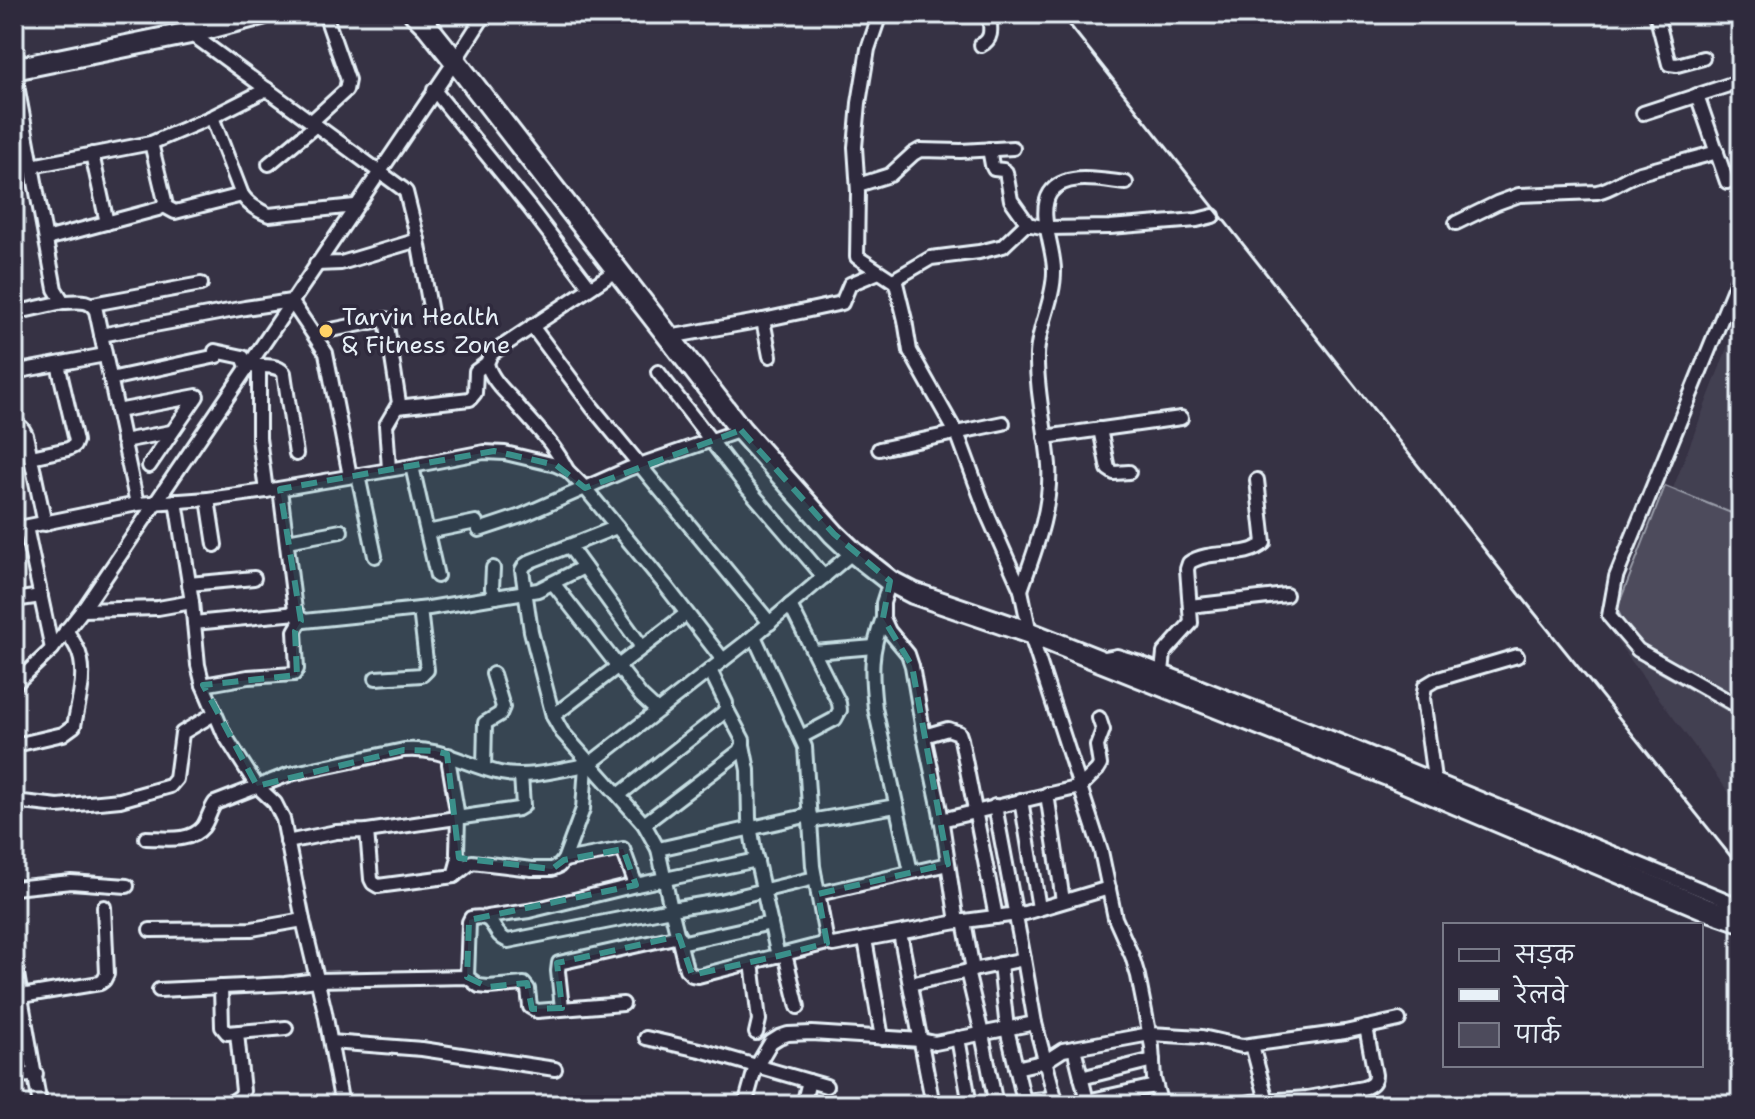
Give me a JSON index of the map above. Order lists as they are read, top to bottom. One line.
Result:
{"places":["Tarvin Health & Fitness Zone"],"legend":["सड़क","रेलवे","पार्क"]}
